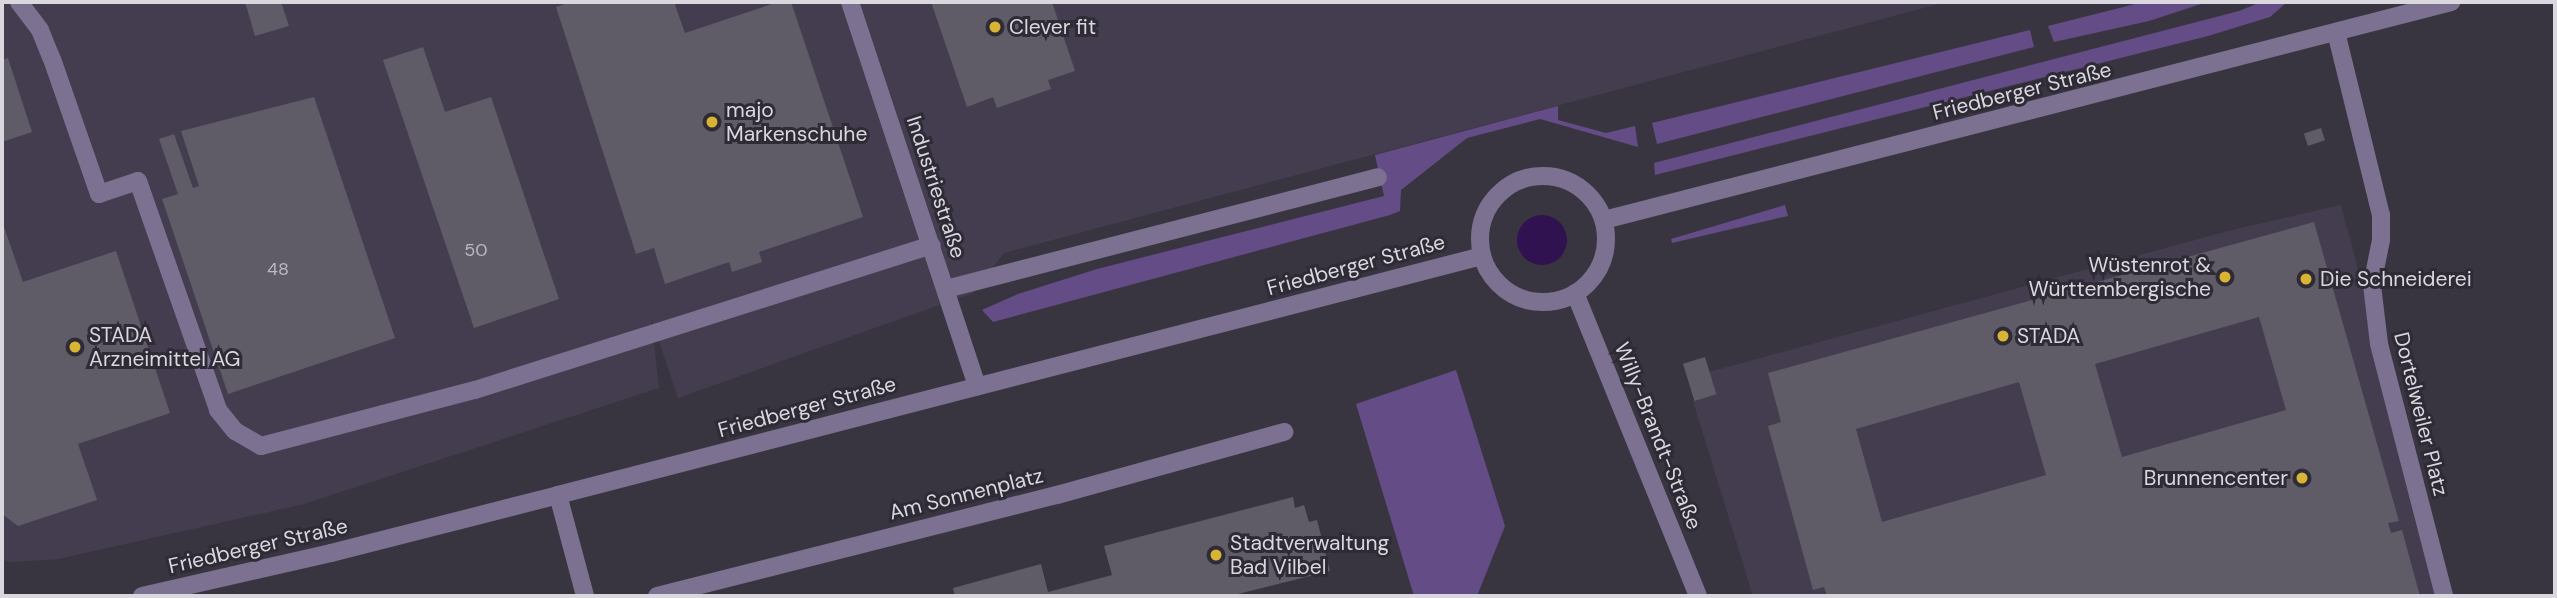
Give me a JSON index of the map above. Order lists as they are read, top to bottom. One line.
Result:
{"streets":{"street":["Friedberger Straße","Industriestraße","Dortelweiler Platz","Willy-Brandt-Straße","Am Sonnenplatz"]},"crossings":[["Friedberger Straße","Industriestraße"],["Friedberger Straße","Dortelweiler Platz"],["Friedberger Straße","Willy-Brandt-Straße"]],"places":["Clever fit","majo Markenschuhe","Wüstenrot & Württembergische","Die Schneiderei","STADA","STADA Arzneimittel AG","Brunnencenter","Stadtverwaltung Bad Vilbel"],"house_numbers":["50","48"]}
